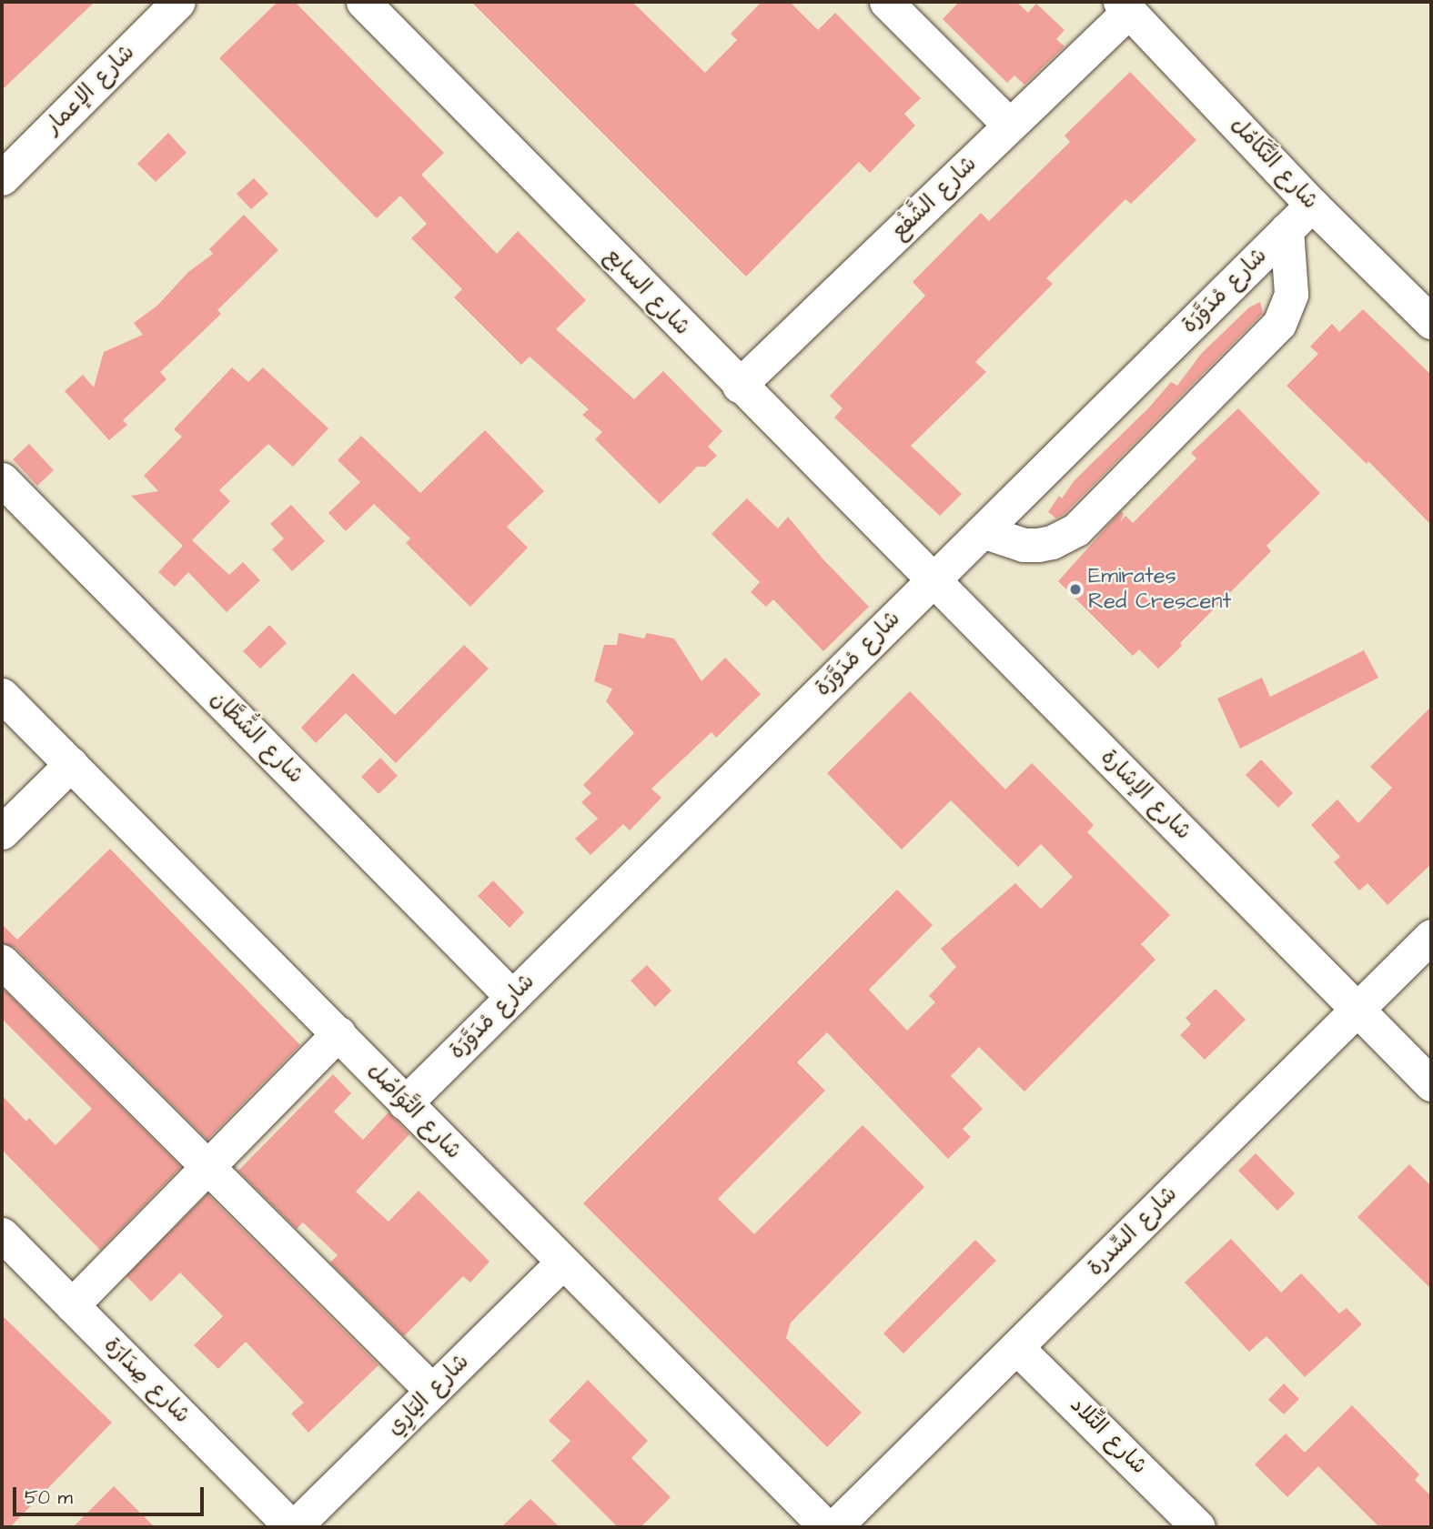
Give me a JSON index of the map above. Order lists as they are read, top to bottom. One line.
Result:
{"streets":{"street":["شارع الإعمار","شارع التَّكَامُل","شارع الشَّفْع","شارع مْدَوَّرَة","شارع السابع","شارع الشُّطَّان","شارع الإشارة","شارع التَّوَاصُل","شارع السِّدرة","شارع صِدَارَة","شارع اليَارِي","شارع التِّلاد"]},"crossings":[["شارع التَّكَامُل","شارع الشَّفْع"],["شارع التَّكَامُل","شارع مْدَوَّرَة"],["شارع الشَّفْع","شارع السابع"],["شارع مْدَوَّرَة","شارع السابع"],["شارع مْدَوَّرَة","شارع الشُّطَّان"],["شارع مْدَوَّرَة","شارع الإشارة"],["شارع مْدَوَّرَة","شارع التَّوَاصُل"],["شارع السابع","شارع الإشارة"],["شارع الإشارة","شارع السِّدرة"],["شارع التَّوَاصُل","شارع اليَارِي"],["شارع السِّدرة","شارع التِّلاد"],["شارع صِدَارَة","شارع اليَارِي"]],"places":["Emirates Red Crescent"],"scale_bar":"50 m"}
